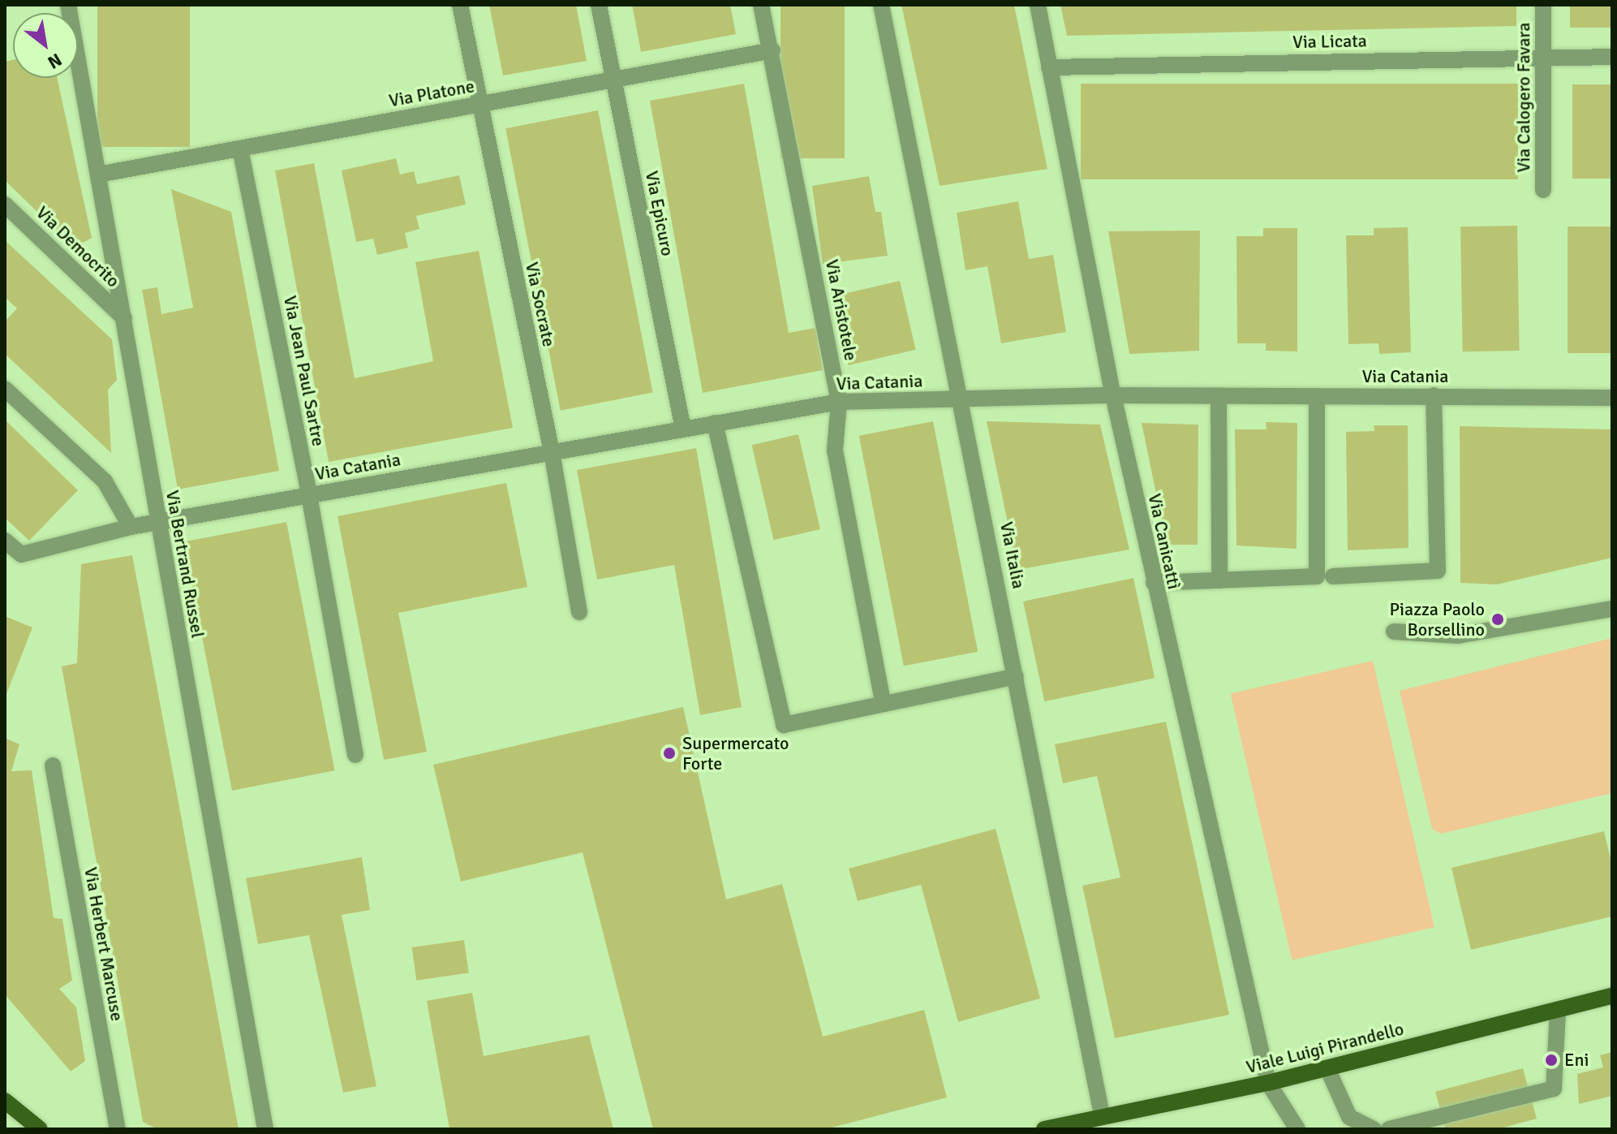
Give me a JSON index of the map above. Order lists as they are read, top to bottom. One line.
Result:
{"streets":{"main road":["Viale Luigi Pirandello"],"street":["Via Licata","Via Platone","Via Calogero Favara","Via Epicuro","Via Democrito","Via Socrate","Via Aristotele","Via Jean Paul Sartre","Via Catania","Via Canicattì","Via Italia","Via Bertrand Russel","Via Herbert Marcuse"]},"crossings":[["Via Licata","Via Calogero Favara"],["Via Licata","Via Canicattì"],["Via Platone","Via Epicuro"],["Via Platone","Via Socrate"],["Via Platone","Via Aristotele"],["Via Platone","Via Jean Paul Sartre"],["Via Platone","Via Bertrand Russel"],["Via Epicuro","Via Catania"],["Via Democrito","Via Bertrand Russel"],["Via Socrate","Via Catania"],["Via Aristotele","Via Catania"],["Via Jean Paul Sartre","Via Catania"],["Via Catania","Via Canicattì"],["Via Catania","Via Italia"],["Via Catania","Via Bertrand Russel"],["Via Canicattì","Viale Luigi Pirandello"],["Via Italia","Viale Luigi Pirandello"]],"places":["Piazza Paolo Borsellino","Supermercato Forte","Eni"],"north":"bottom right"}
